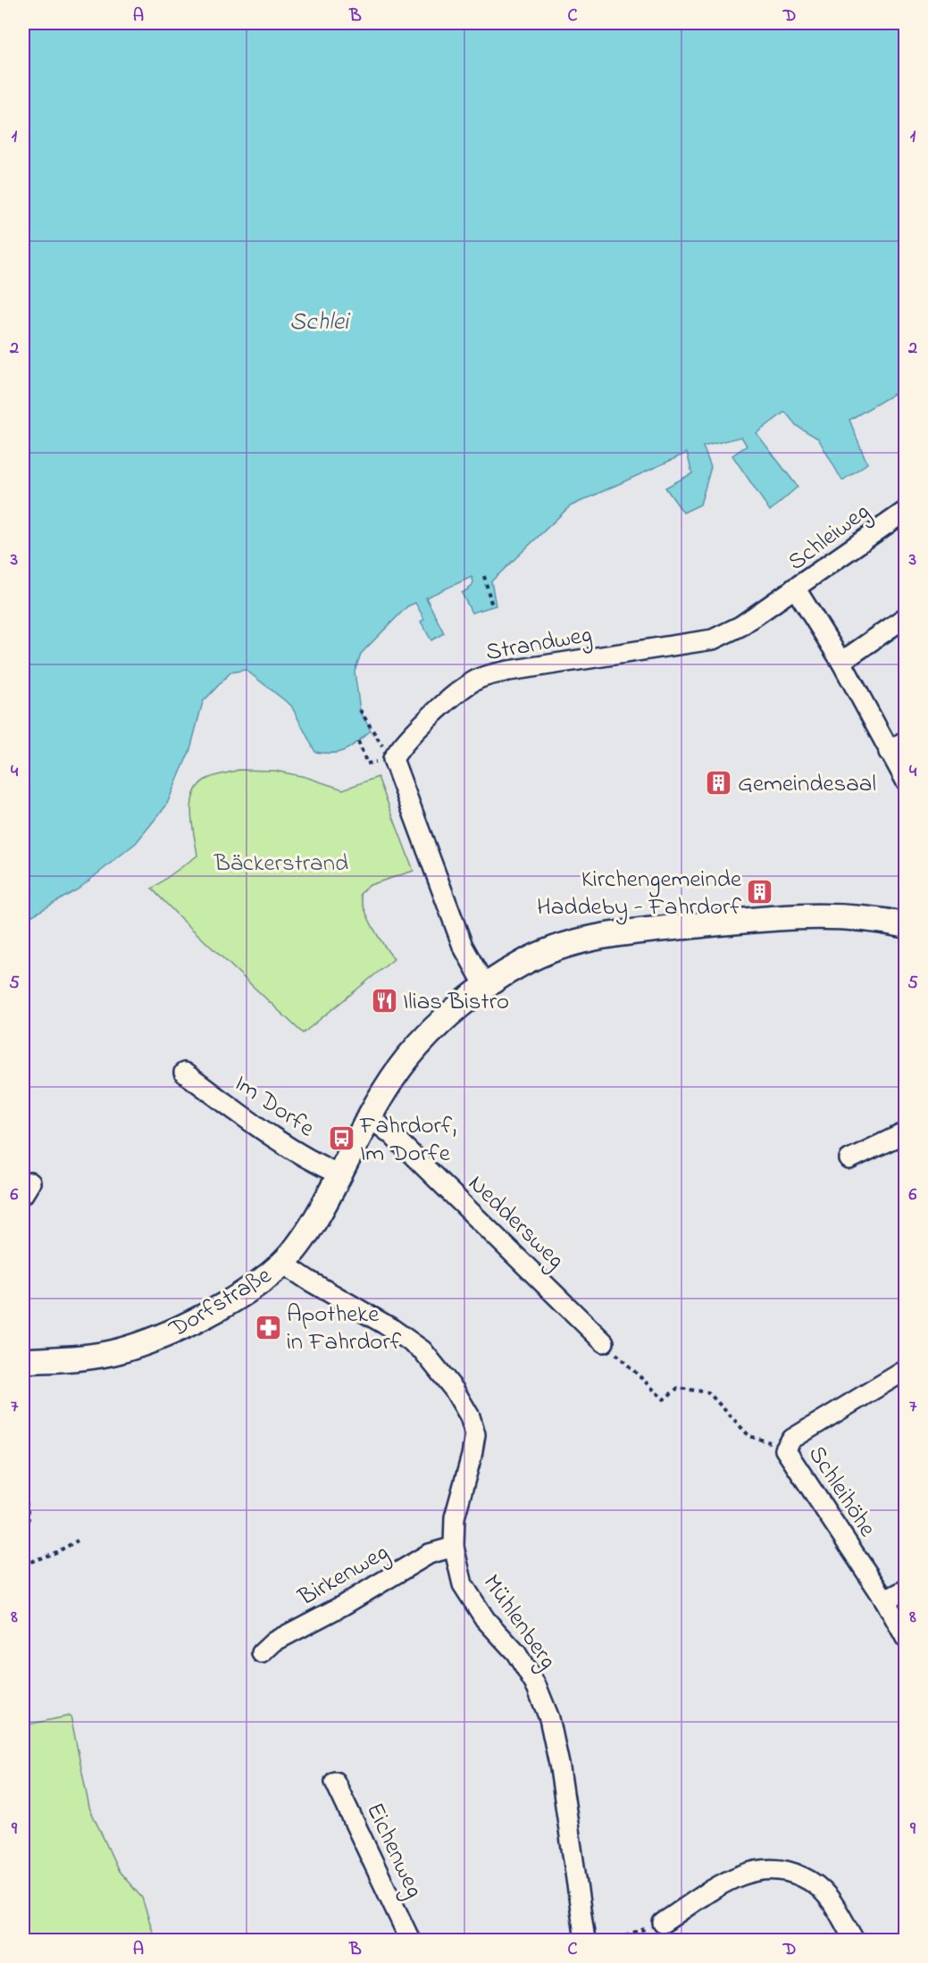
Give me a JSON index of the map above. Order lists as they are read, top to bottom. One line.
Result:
{"streets":{"street":["Schleiweg","Strandweg","Im Dorfe","Neddersweg","Dorfstraße","Schleihöhe","Birkenweg","Mühlenberg","Eichenweg"]},"crossings":[["Schleiweg","Strandweg"],["Im Dorfe","Dorfstraße"],["Neddersweg","Dorfstraße"],["Dorfstraße","Mühlenberg"],["Birkenweg","Mühlenberg"]],"water":["Schlei"],"parks":["Bäckerstrand"],"places":{"building":["Gemeindesaal","Kirchengemeinde Haddeby - Fahrdorf"],"restaurant":["Ilias Bistro"],"bus stop":["Fahrdorf, Im Dorfe"],"pharmacy":["Apotheke in Fahrdorf"]},"grid":{"columns":["A","B","C","D"],"rows":["1","2","3","4","5","6","7","8","9"]}}
